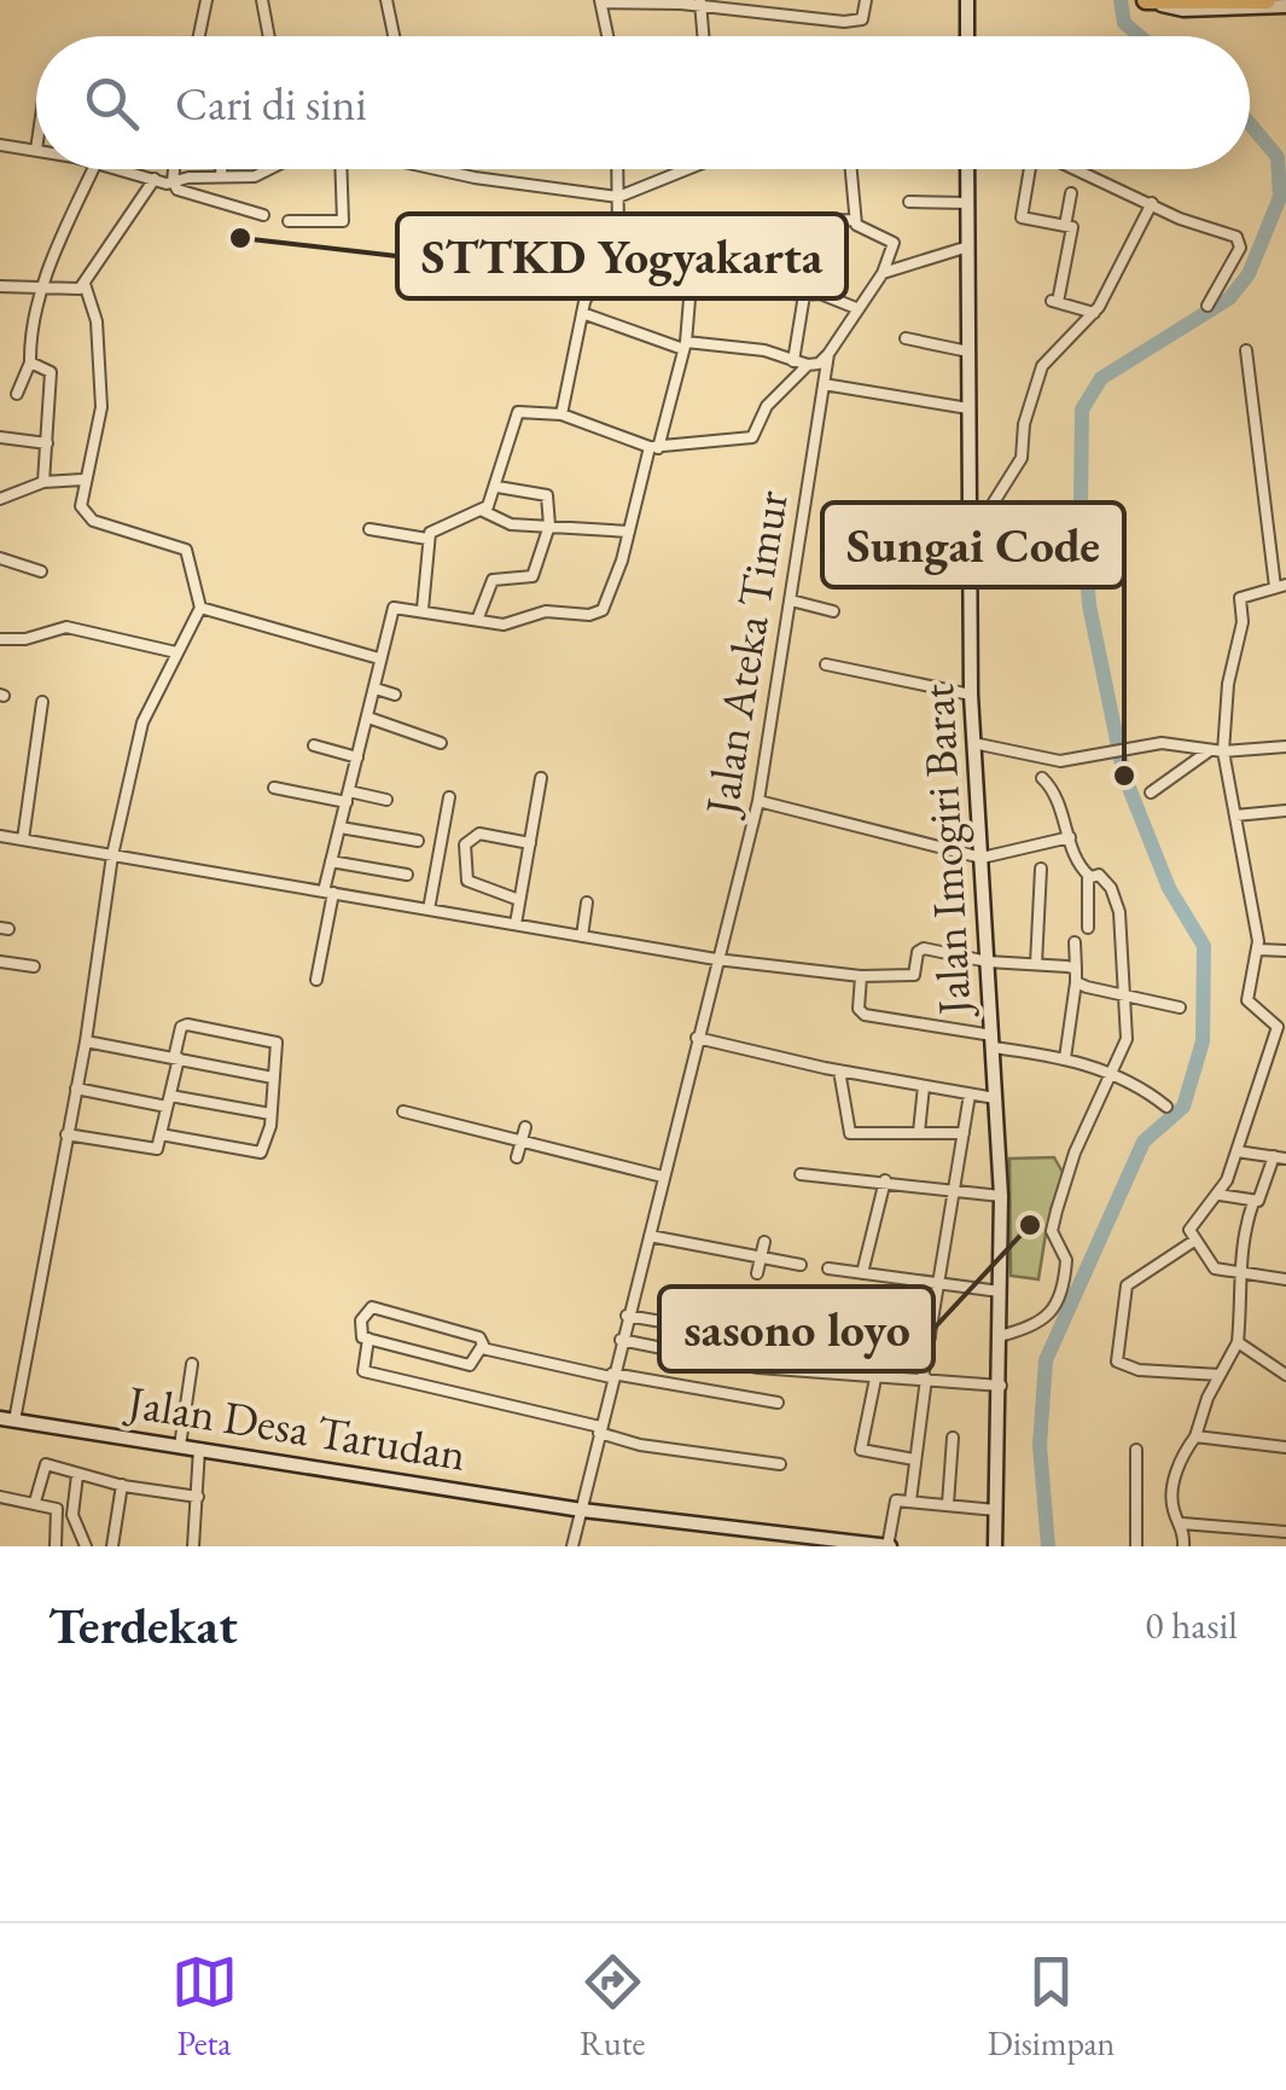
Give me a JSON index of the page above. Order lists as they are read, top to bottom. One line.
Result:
{"streets":{"main road":["Jalan Imogiri Barat","Jalan Desa Tarudan"],"street":["Jalan Ateka Timur"]},"crossings":[["Jalan Ateka Timur","Jalan Desa Tarudan"]],"places":["STTKD Yogyakarta","Sungai Code","sasono loyo"],"page":{"search":"Cari di sini","heading":["Terdekat","0 hasil"],"nav":["Peta","Rute","Disimpan"]}}
